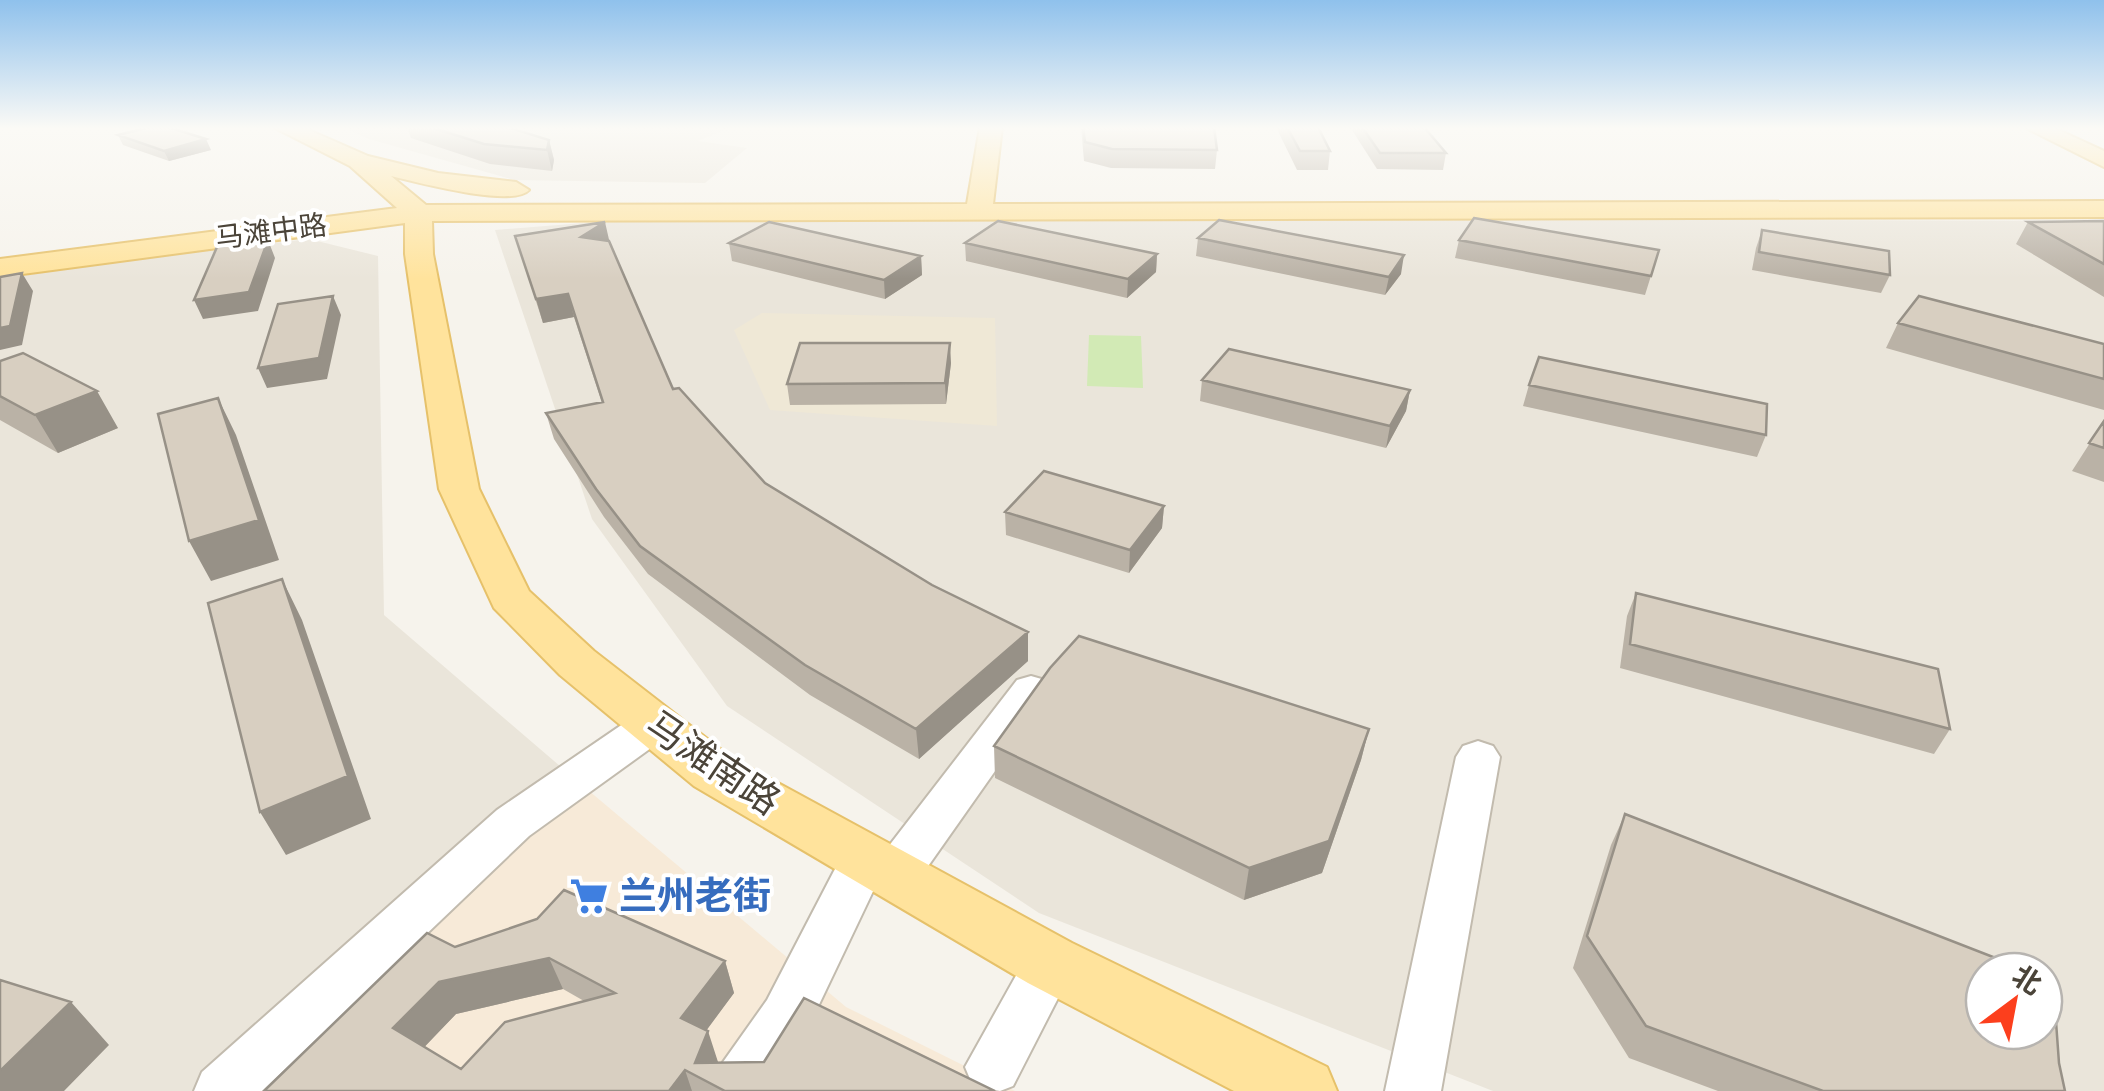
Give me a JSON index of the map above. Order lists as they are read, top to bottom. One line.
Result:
{"streets":{"main road":["马滩中路","马滩南路"]},"crossings":[["马滩中路","马滩南路"]],"places":{"supermarket":["兰州老街"]},"north":"top right"}
